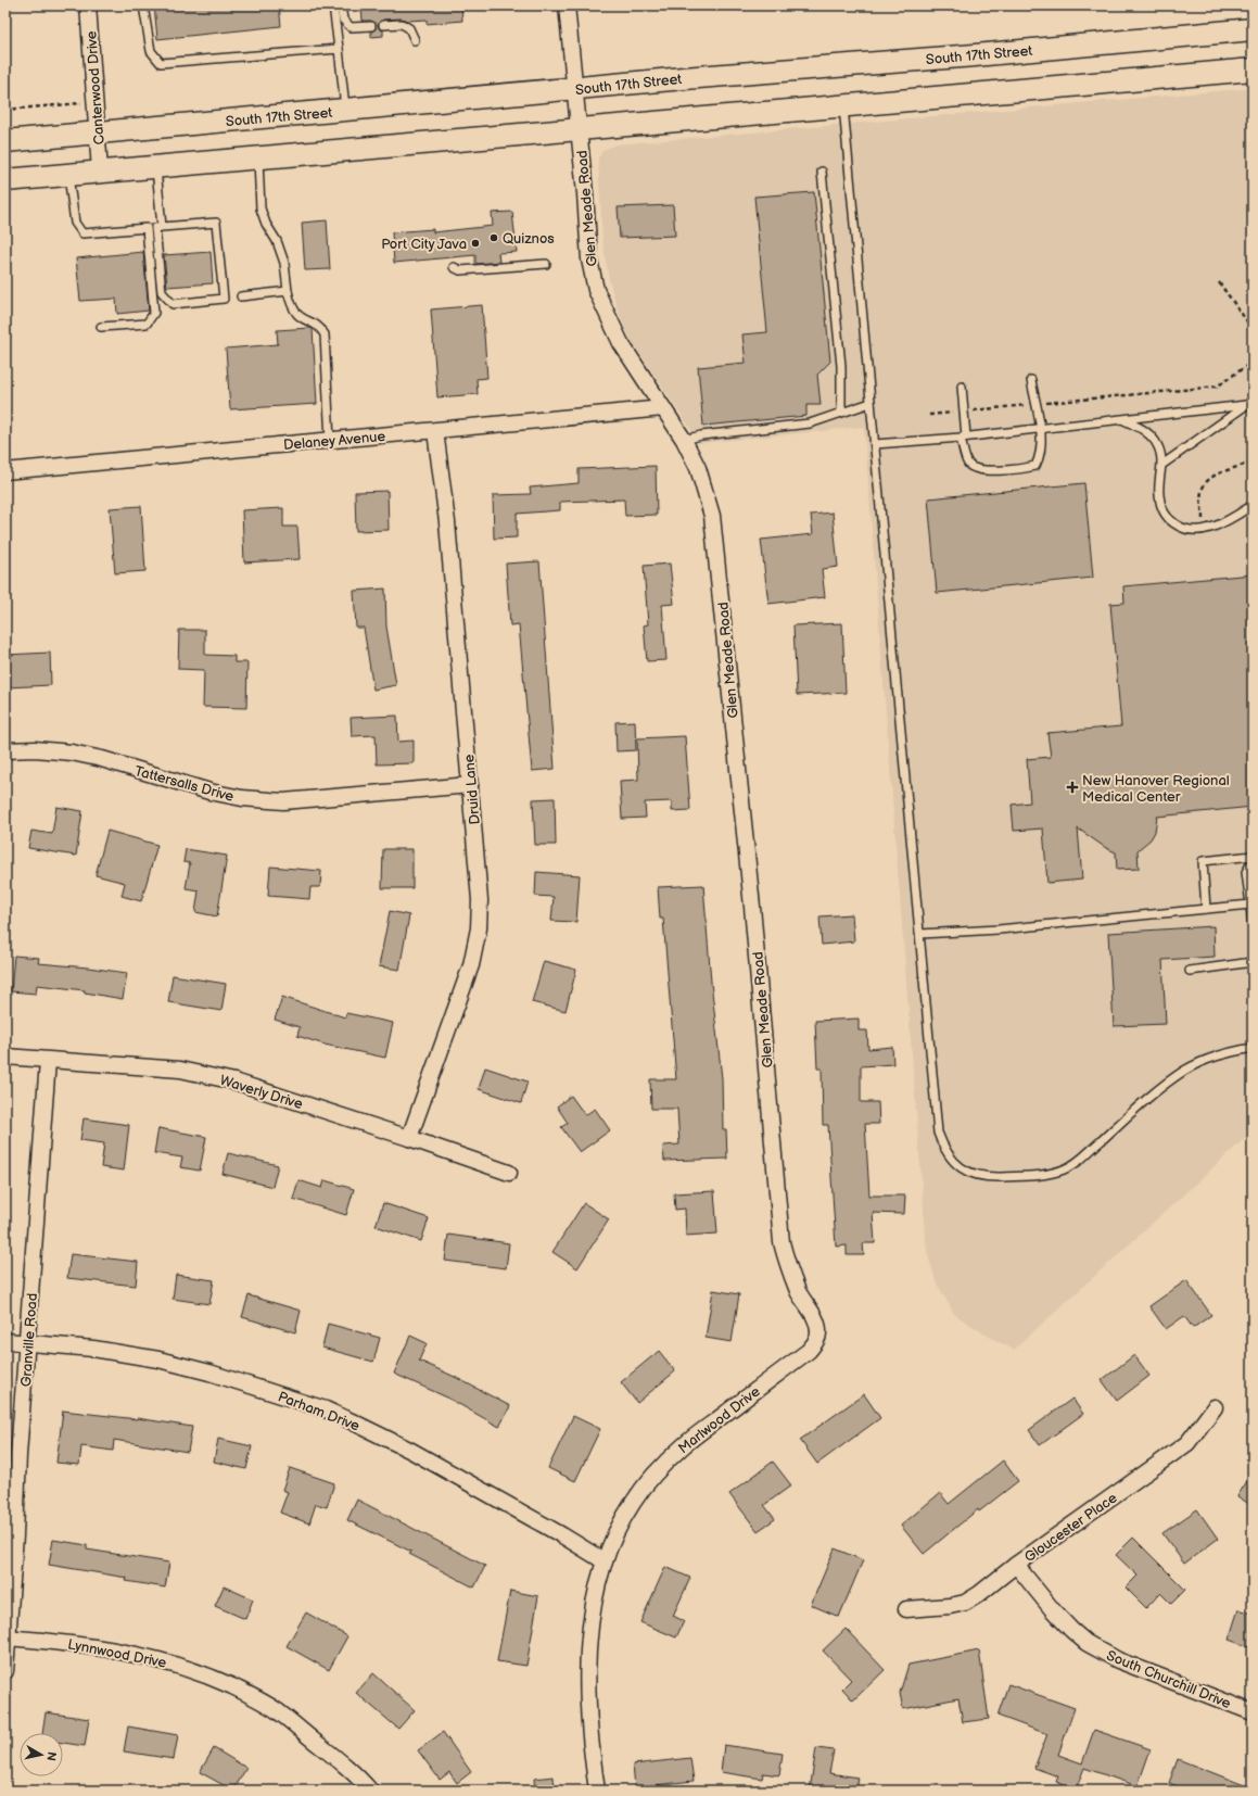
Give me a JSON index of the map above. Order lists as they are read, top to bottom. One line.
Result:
{"streets":{"main road":["South 17th Street"],"street":["Canterwood Drive","Glen Meade Road","Delaney Avenue","Tattersalls Drive","Druid Lane","Waverly Drive","Granville Road","Parham Drive","Marlwood Drive","Gloucester Place","Lynnwood Drive","South Churchill Drive"]},"crossings":[["South 17th Street","Canterwood Drive"],["South 17th Street","Glen Meade Road"],["Glen Meade Road","Delaney Avenue"],["Glen Meade Road","Marlwood Drive"],["Delaney Avenue","Druid Lane"],["Tattersalls Drive","Druid Lane"],["Druid Lane","Waverly Drive"],["Waverly Drive","Granville Road"],["Granville Road","Parham Drive"],["Granville Road","Lynnwood Drive"],["Parham Drive","Marlwood Drive"],["Gloucester Place","South Churchill Drive"]],"places":{"other":["Quiznos","Port City Java"],"health":["New Hanover Regional Medical Center"]},"north":"right"}
